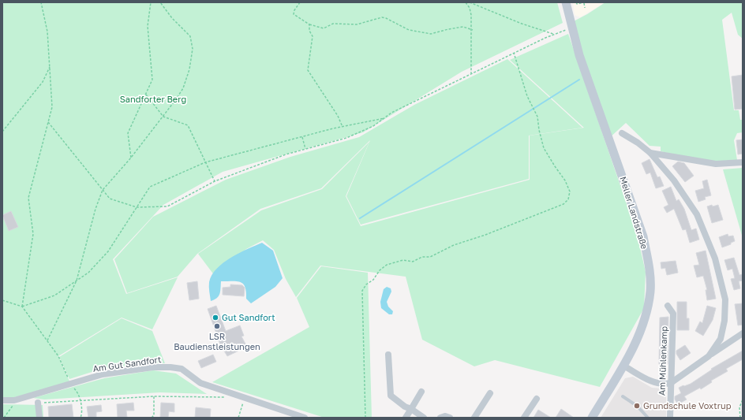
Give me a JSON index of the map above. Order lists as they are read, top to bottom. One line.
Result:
{"streets":{"street":["Meller Landstraße","Am Mühlenkamp","Am Gut Sandfort"]},"parks":["Sandforter Berg"],"places":["Gut Sandfort","LSR Baudienstleistungen","Grundschule Voxtrup"]}
